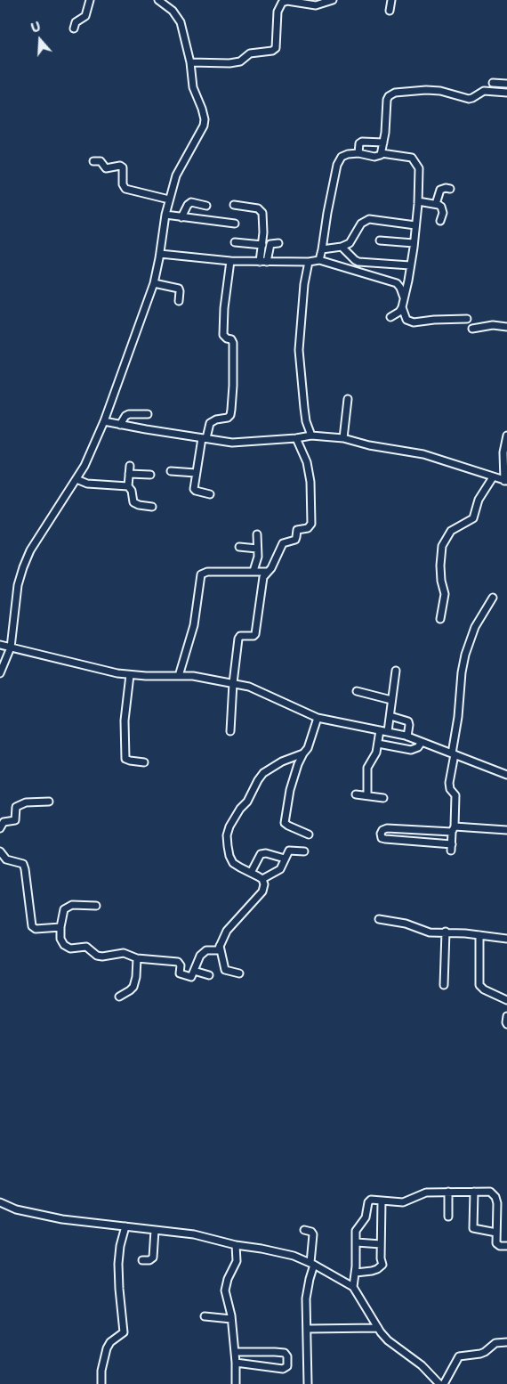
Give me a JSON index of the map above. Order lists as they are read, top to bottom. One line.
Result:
{"north":"top"}
